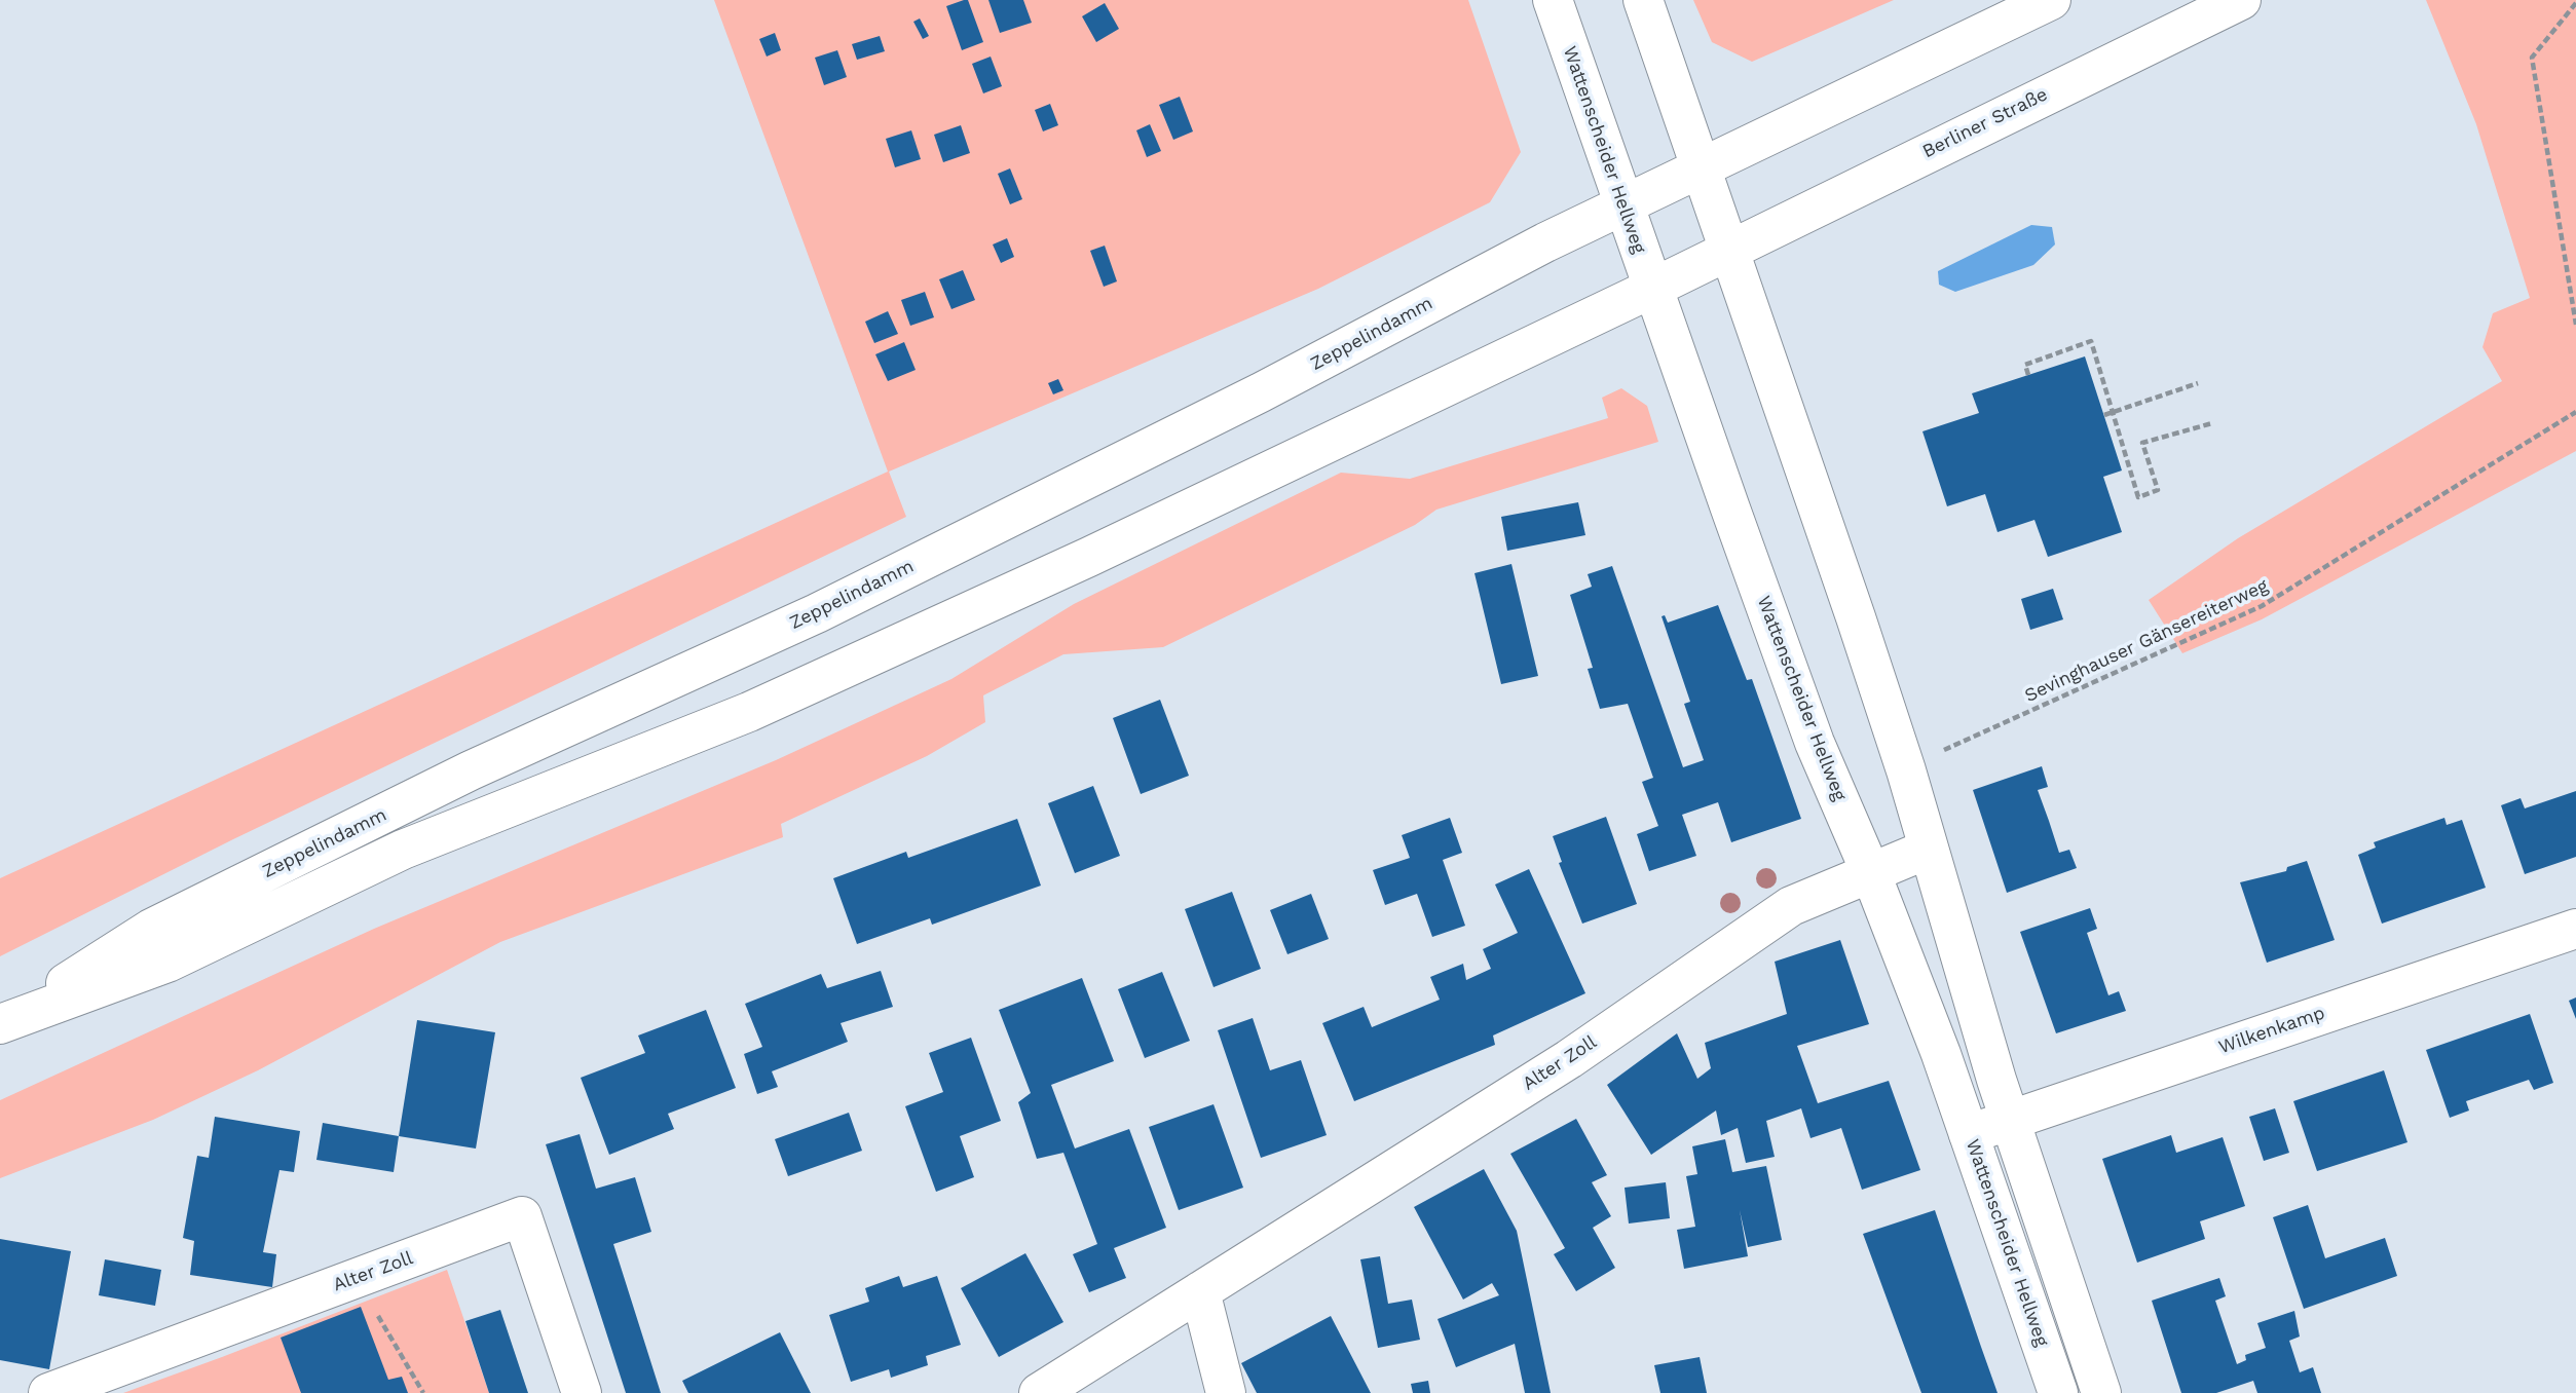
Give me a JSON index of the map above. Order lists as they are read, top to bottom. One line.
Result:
{"streets":{"main road":["Berliner Straße","Wattenscheider Hellweg","Zeppelindamm","Wilkenkamp","Alter Zoll"],"path":["Sevinghauser Gänsereiterweg"]},"crossings":[["Berliner Straße","Zeppelindamm"],["Wattenscheider Hellweg","Zeppelindamm"],["Wattenscheider Hellweg","Wilkenkamp"],["Wattenscheider Hellweg","Alter Zoll"]]}
